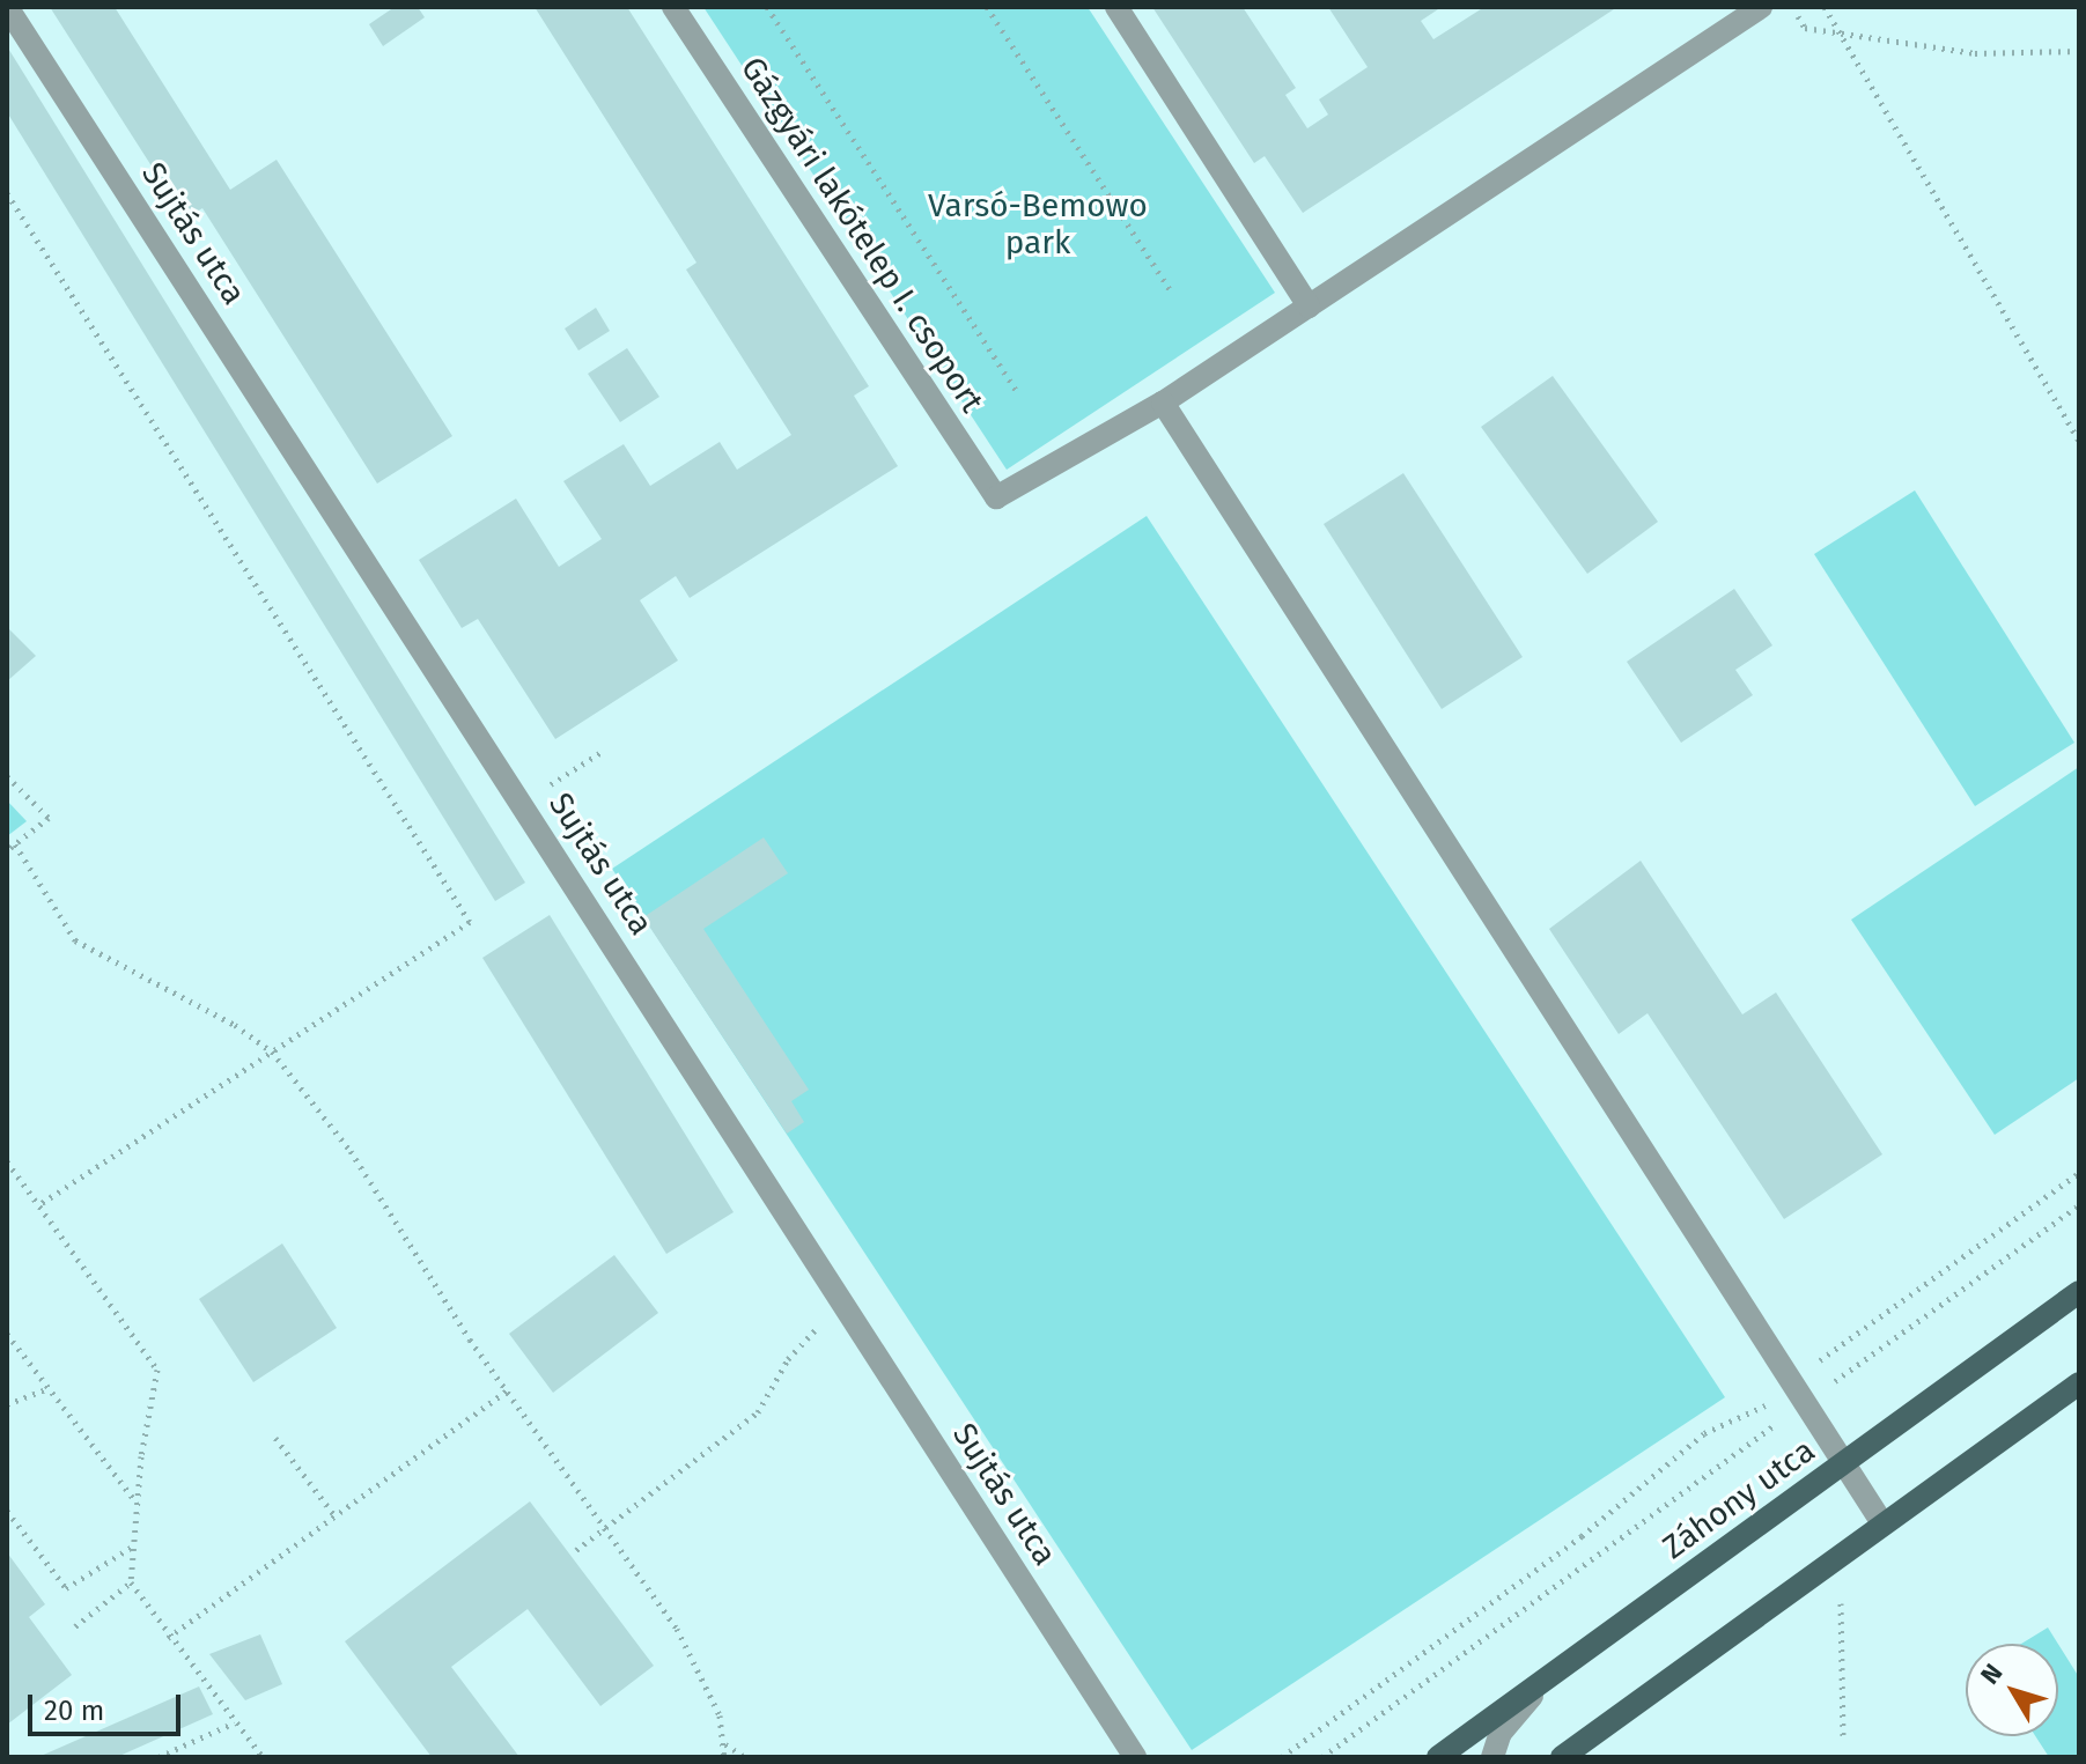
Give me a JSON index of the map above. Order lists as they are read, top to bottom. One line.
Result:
{"streets":{"main road":["Záhony utca"],"street":["Sujtás utca","Gázgyári lakótelep I. csoport"]},"parks":["Varsó-Bemowo park"],"scale_bar":"20 m","north":"top left"}
